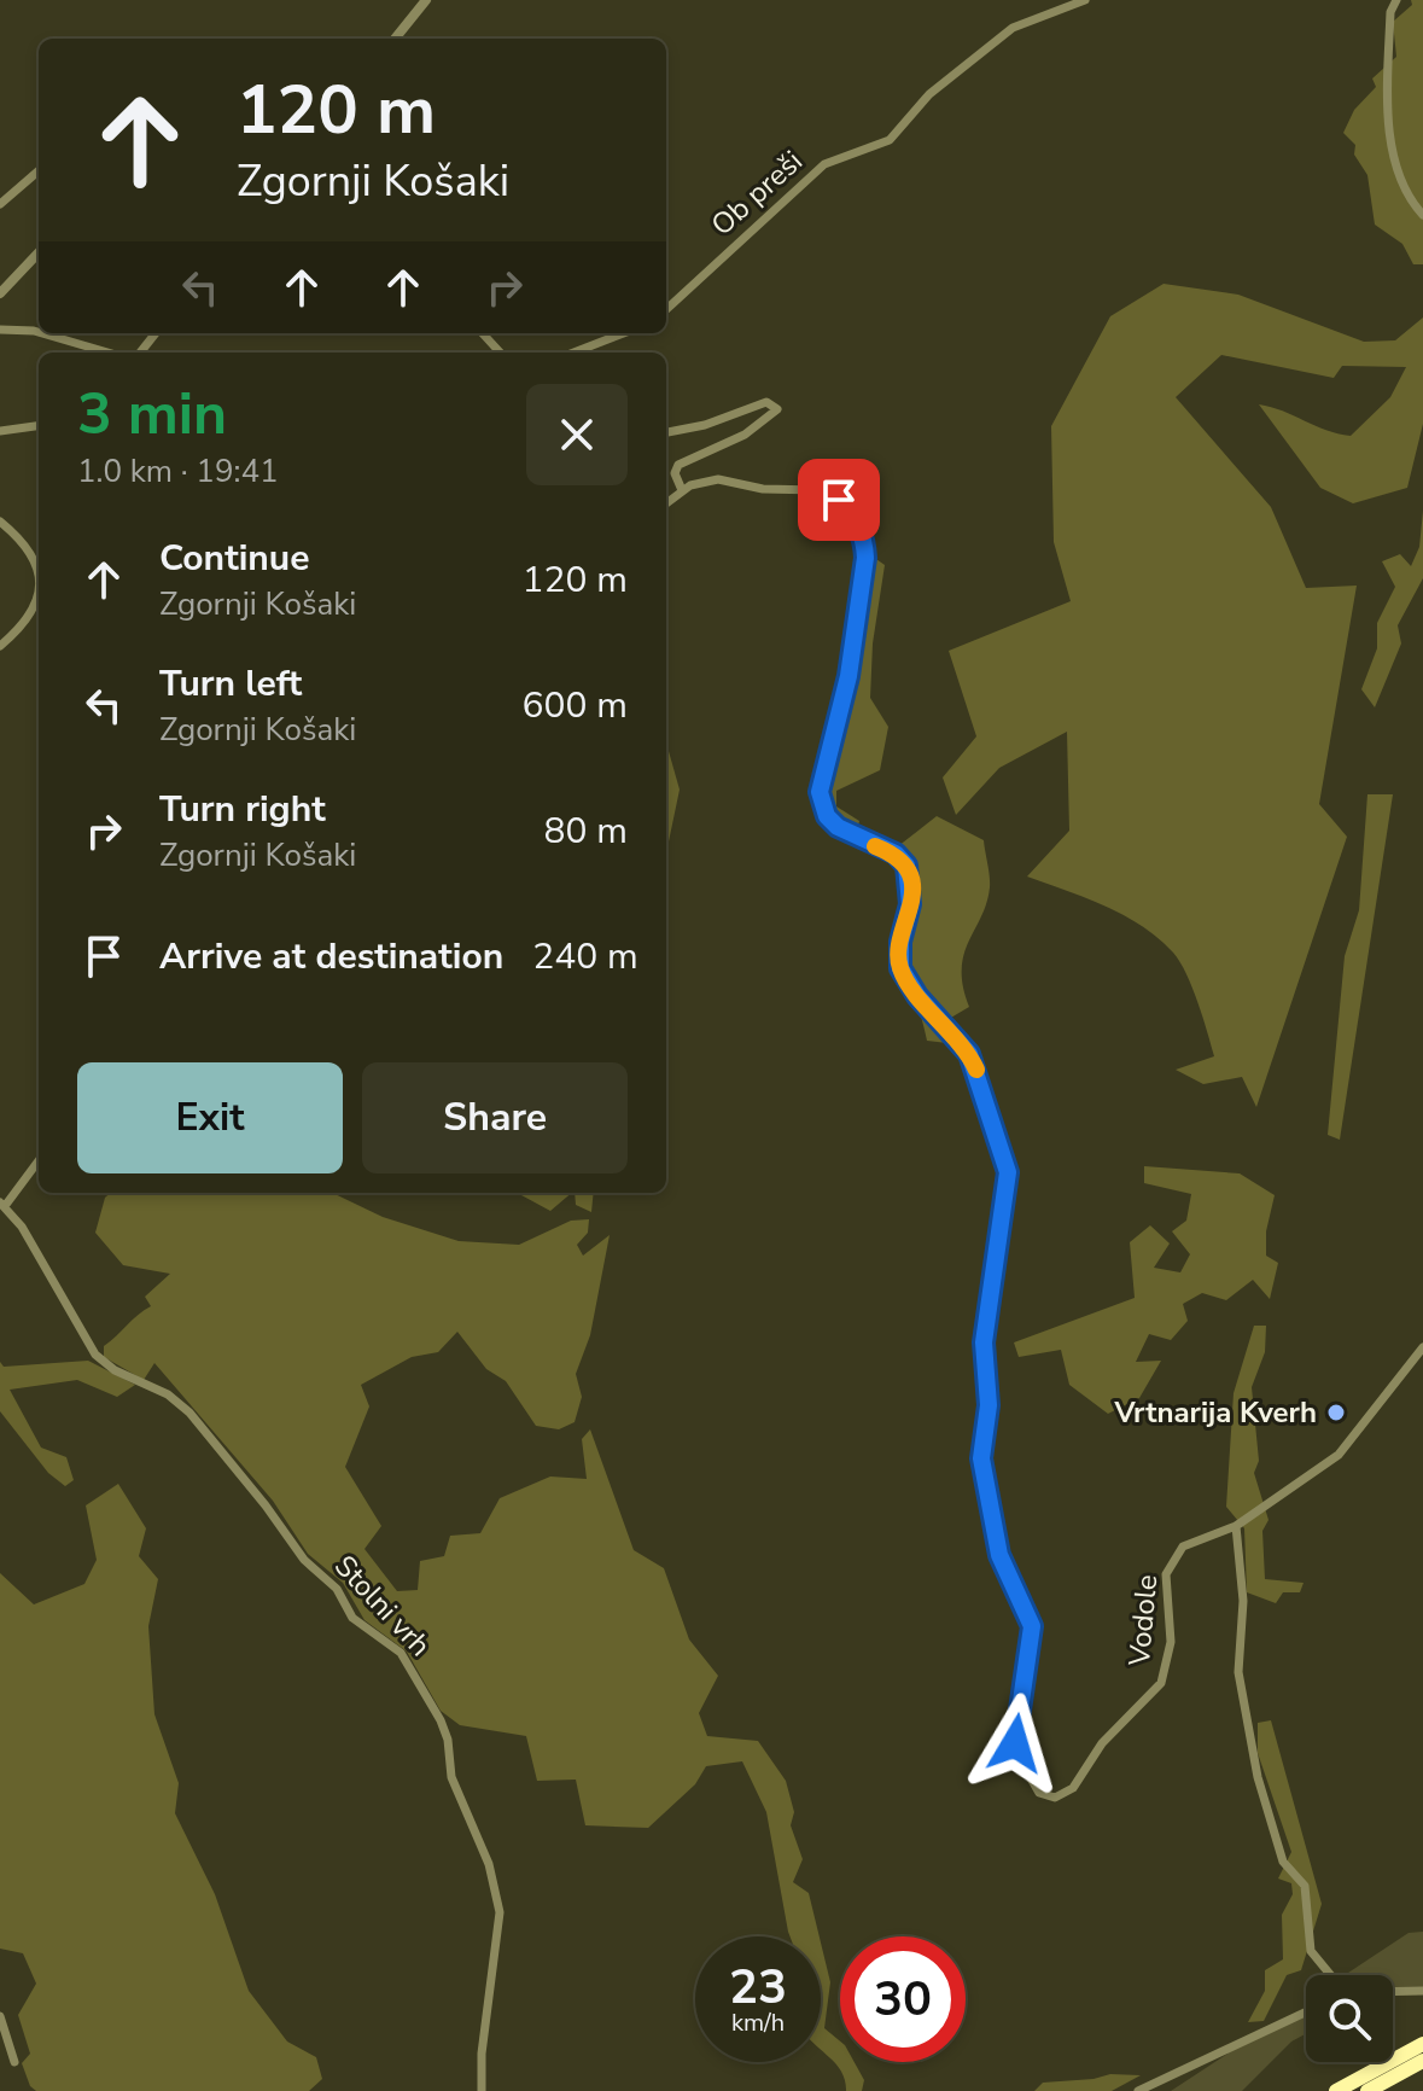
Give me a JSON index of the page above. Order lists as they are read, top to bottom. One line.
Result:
{"streets":{"street":["Ob preši","Stolni vrh","Vodole"]},"places":["Vrtnarija Kverh"],"page":{"turn":["120 m","Zgornji Košaki"],"heading":["3 min","1.0 km · 19:41"],"list":[{"name":"Continue","note":"Zgornji Košaki","value":"120 m"},{"name":"Turn left","note":"Zgornji Košaki","value":"600 m"},{"name":"Turn right","note":"Zgornji Košaki","value":"80 m"},{"name":"Arrive at destination","value":"240 m"}],"buttons":["Exit","Share"],"speed":"23 km/h","limit":"30"}}
